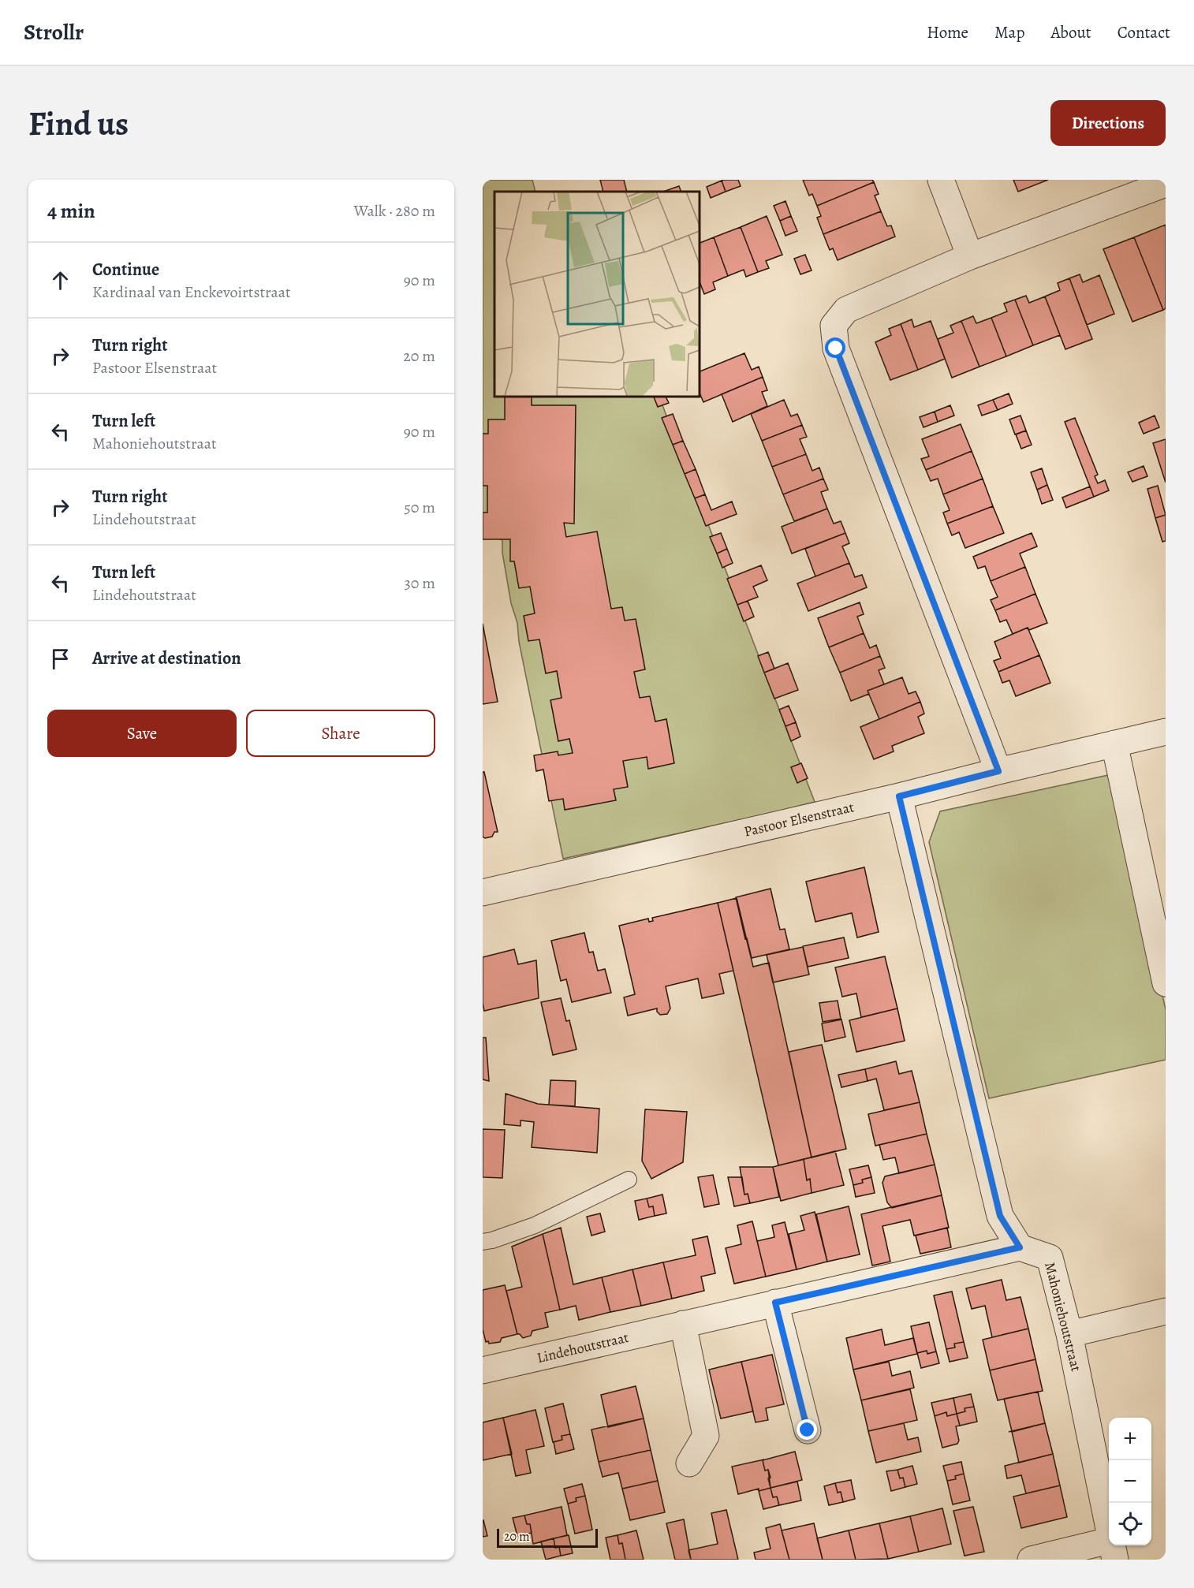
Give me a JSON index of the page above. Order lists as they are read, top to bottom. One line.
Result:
{"streets":{"street":["Pastoor Elsenstraat","Mahoniehoutstraat","Lindehoutstraat"]},"crossings":[["Mahoniehoutstraat","Lindehoutstraat"]],"scale_bar":"20 m","page":{"header":"Strollr","nav":["Home","Map","About","Contact"],"buttons":["Directions",["Save","Share"]],"title":"Find us","heading":["4 min","Walk · 280 m"],"list":[["Continue","Kardinaal van Enckevoirtstraat","90 m"],["Turn right","Pastoor Elsenstraat","20 m"],["Turn left","Mahoniehoutstraat","90 m"],["Turn right","Lindehoutstraat","50 m"],["Turn left","Lindehoutstraat","30 m"],"Arrive at destination"],"map_buttons":["+","−"],"scale":"20 m"}}
